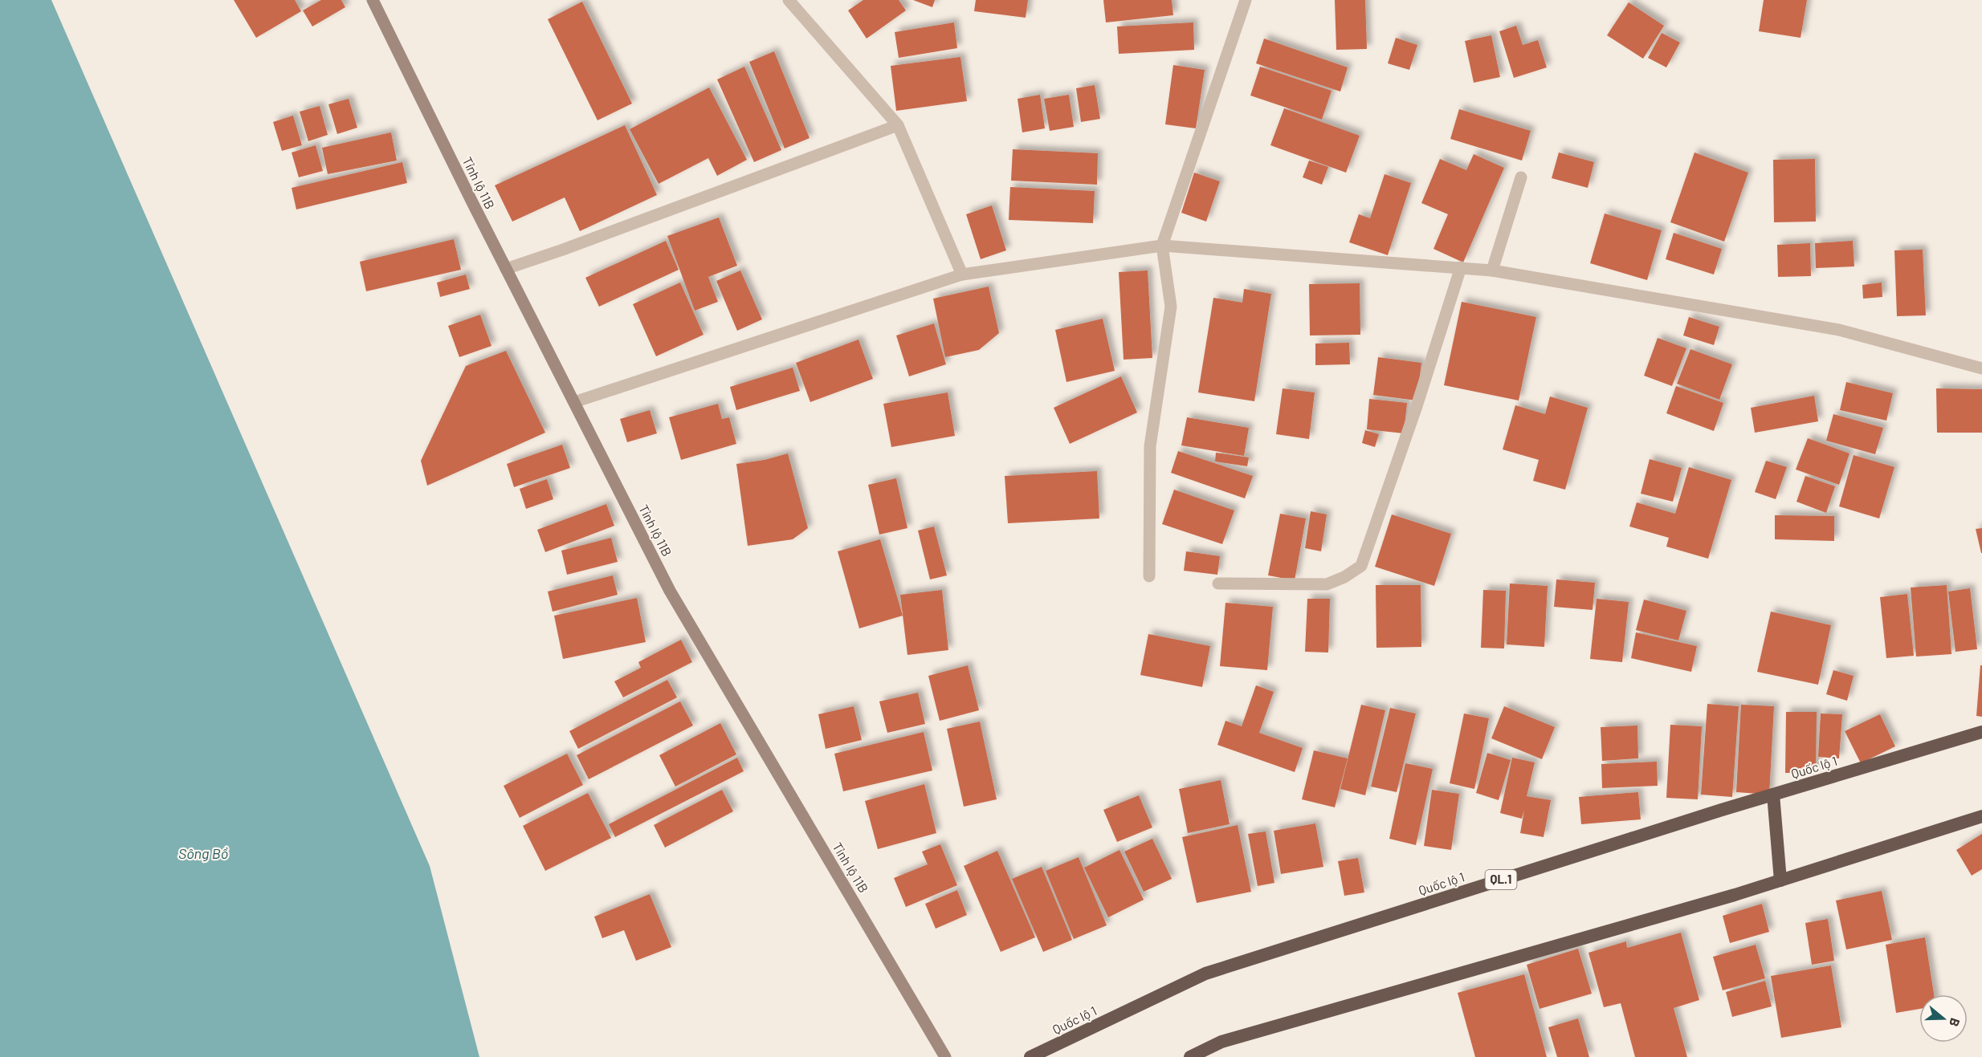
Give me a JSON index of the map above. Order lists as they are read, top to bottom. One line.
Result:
{"streets":{"highway":["Quốc lộ 1","QL.1"],"main road":["Tỉnh lộ 11B"]},"water":["Sông Bồ"],"north":"right"}
